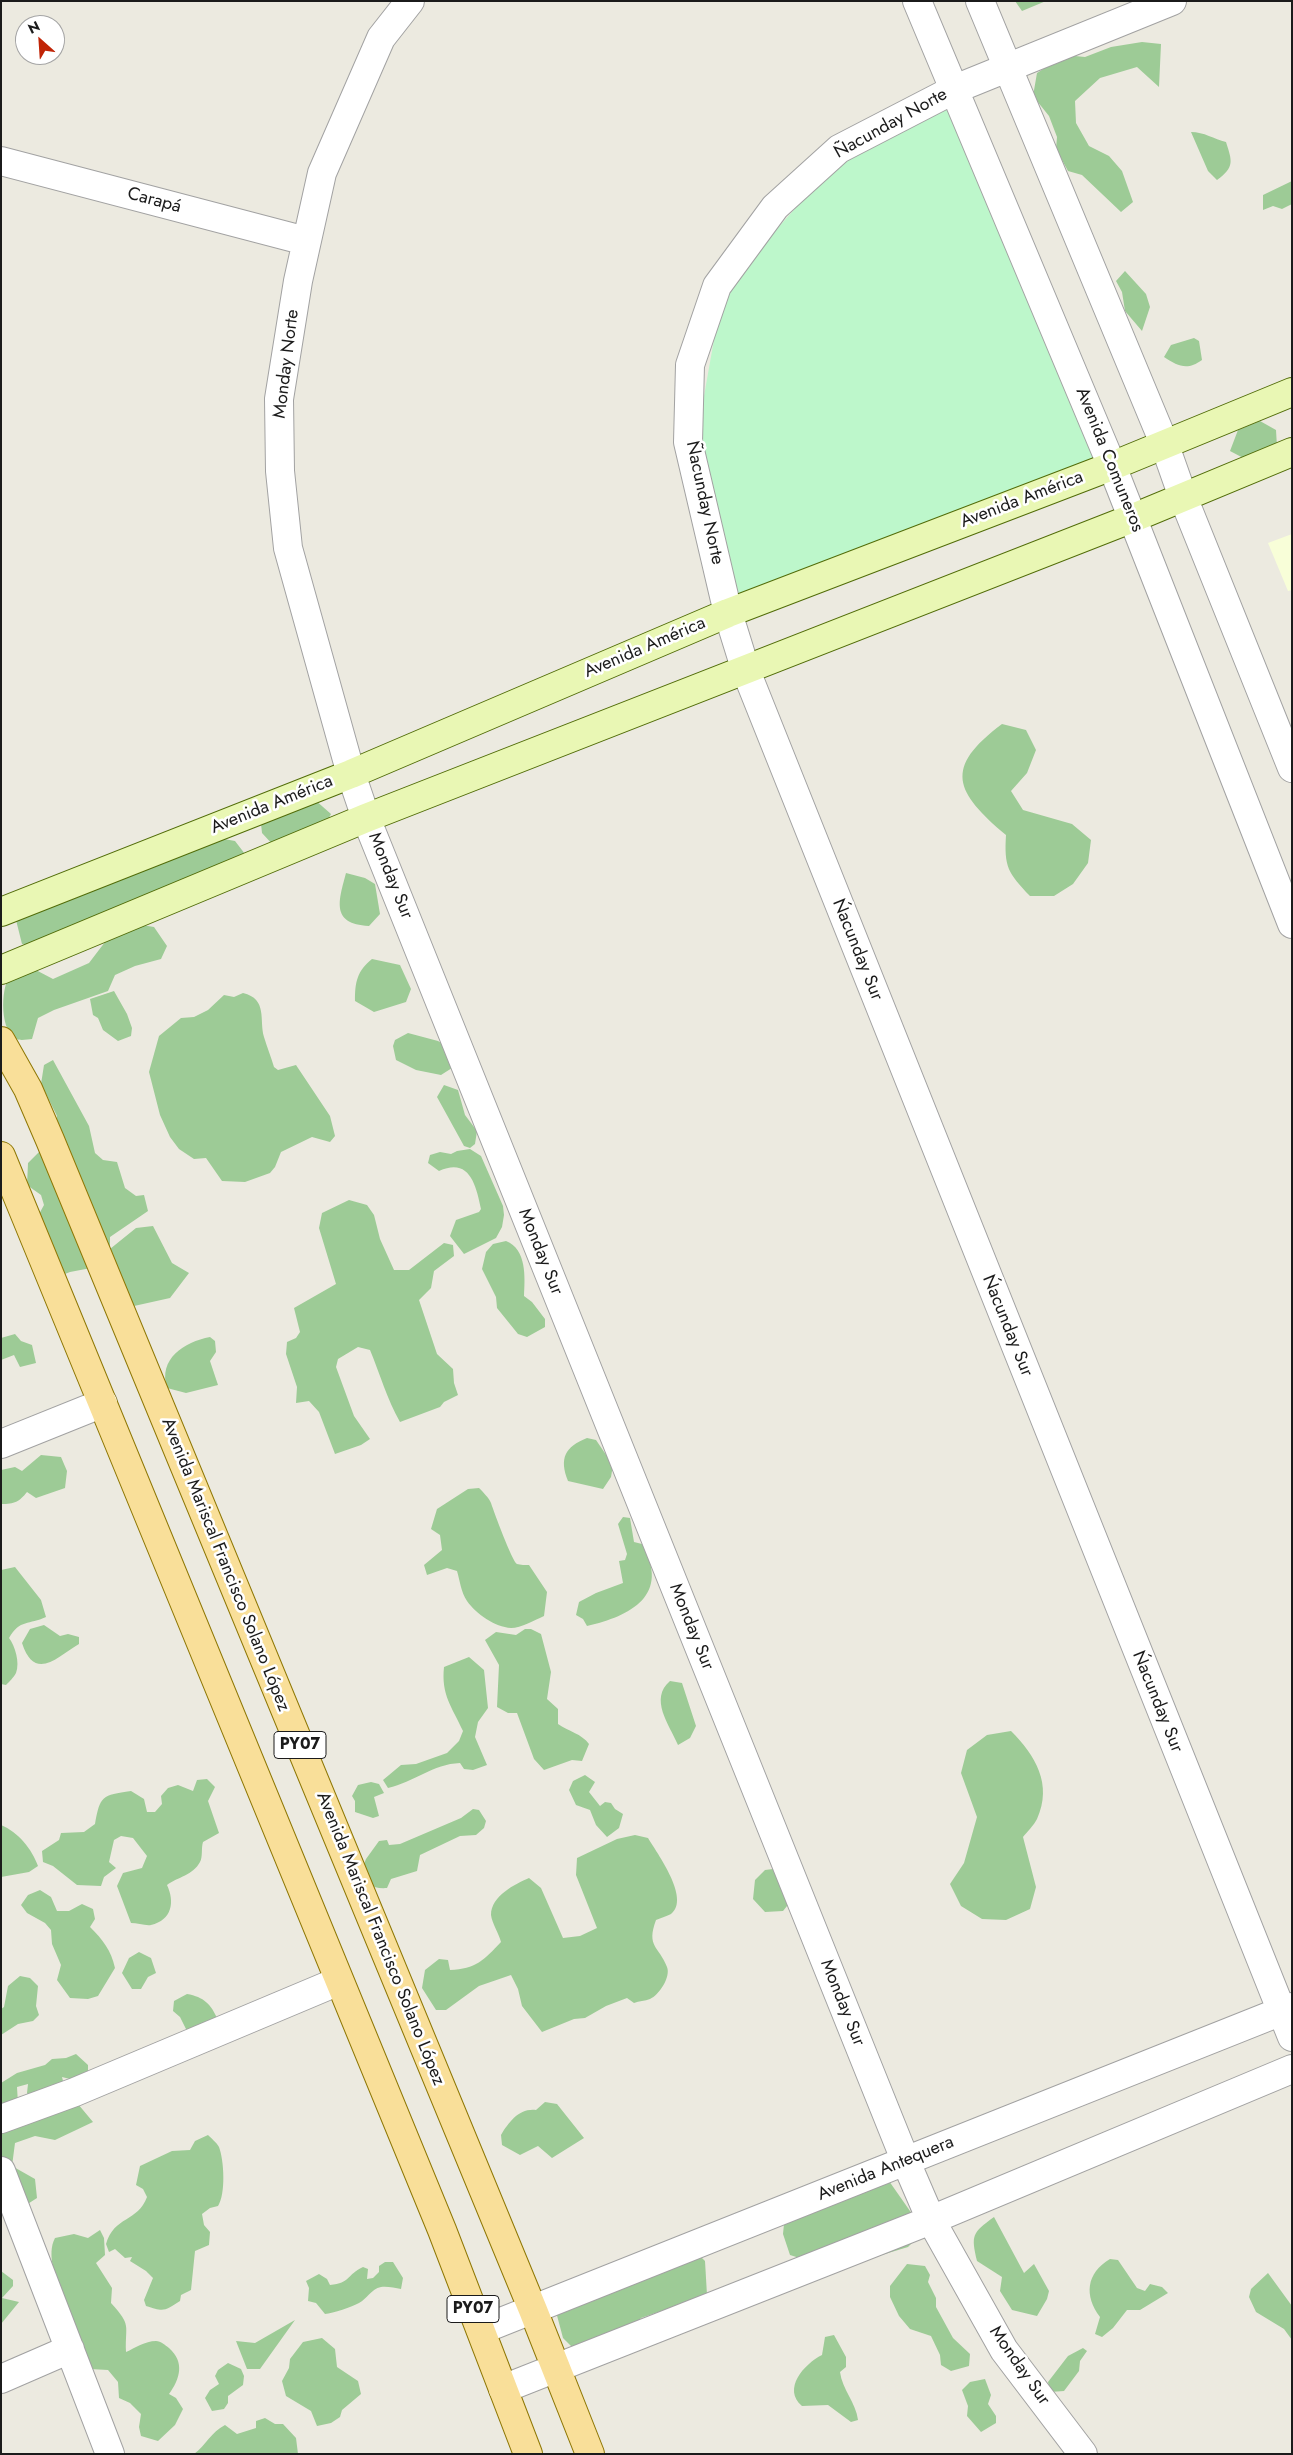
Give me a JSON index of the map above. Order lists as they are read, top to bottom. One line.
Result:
{"streets":{"main road":["Avenida América","Avenida Mariscal Francisco Solano López","PY07"],"street":["Ñacunday Norte","Carapá","Monday Norte","Avenida Comuneros","Monday Sur","Ńacunday Sur","Avenida Antequera"]},"crossings":[["Ñacunday Norte","Avenida Comuneros"],["Ñacunday Norte","Avenida América"],["Ñacunday Norte","Ńacunday Sur"],["Carapá","Monday Norte"],["Monday Norte","Avenida América"],["Monday Norte","Monday Sur"],["Avenida Comuneros","Avenida América"],["Avenida América","Monday Sur"],["Avenida América","Ńacunday Sur"],["Monday Sur","Avenida Antequera"],["Ńacunday Sur","Avenida Antequera"],["Avenida Mariscal Francisco Solano López","Avenida Antequera"],["PY07","Avenida Antequera"]],"north":"top left"}
